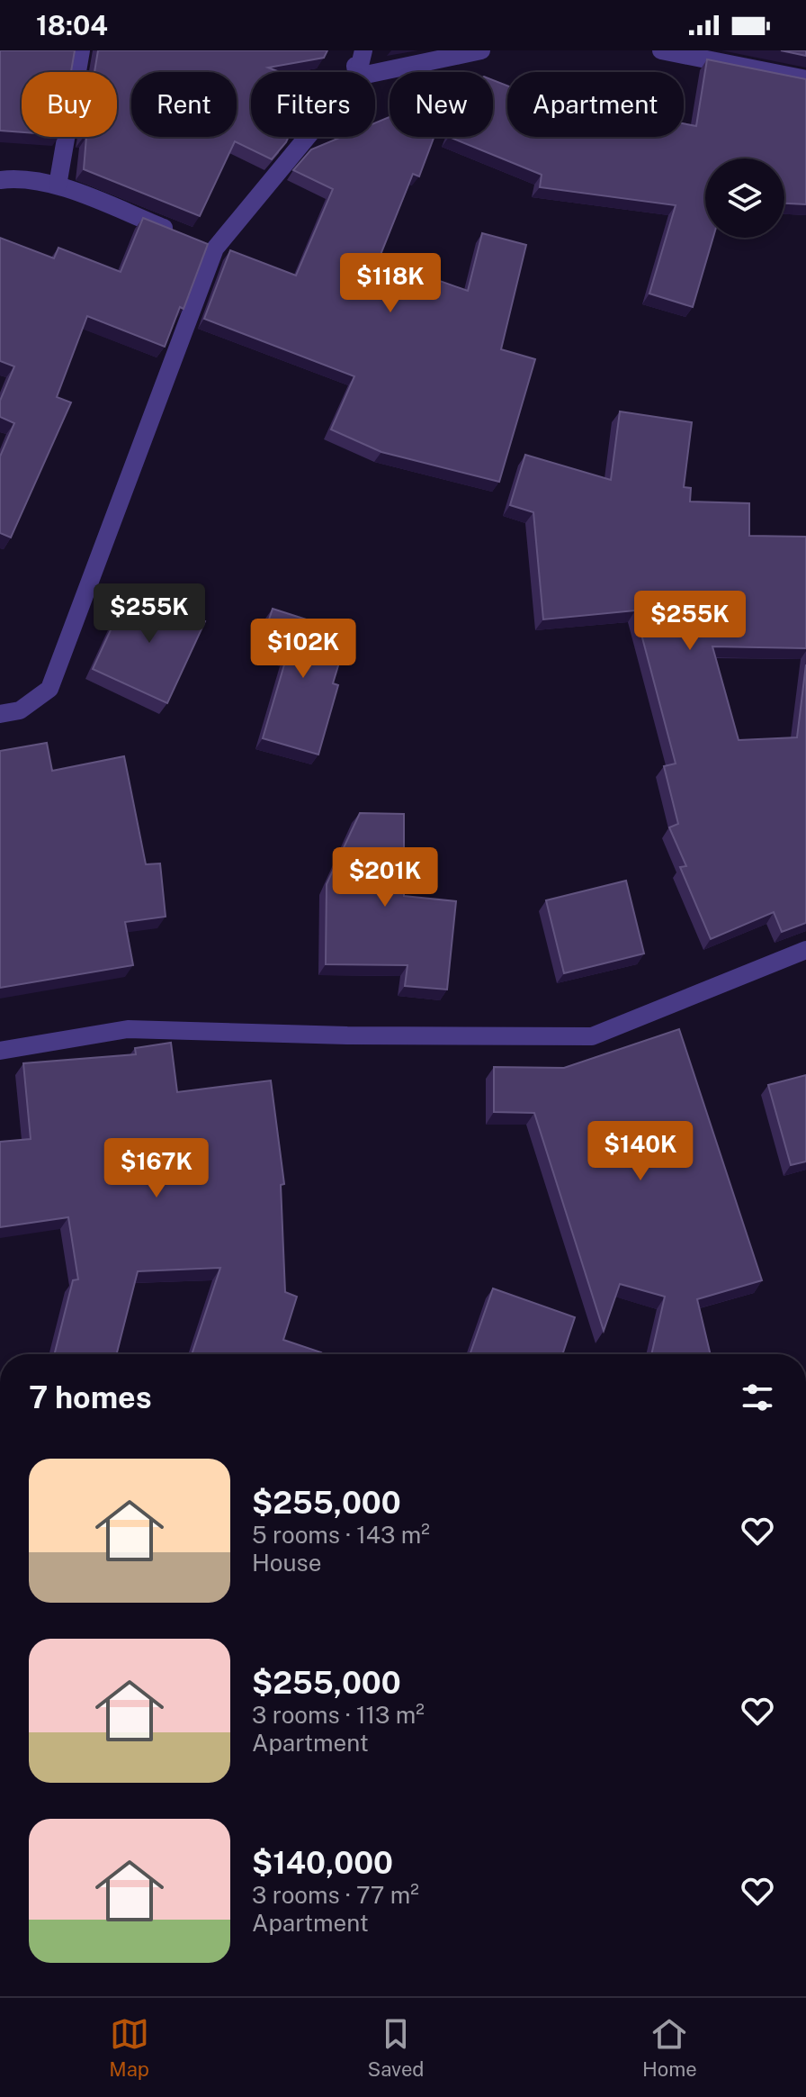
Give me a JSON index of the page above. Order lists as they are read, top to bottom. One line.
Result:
{"page":{"status":"18:04","chip":["Buy","Rent","Filters","New","Apartment"],"price":["$118K","$255K","$255K","$102K","$201K","$140K","$167K"],"heading":"7 homes","list":[{"name":"$255,000","note":"5 rooms · 143 m² · House"},{"name":"$255,000","note":"3 rooms · 113 m² · Apartment"},{"name":"$140,000","note":"3 rooms · 77 m² · Apartment"}],"tabs":["Map","Saved","Home"]}}
